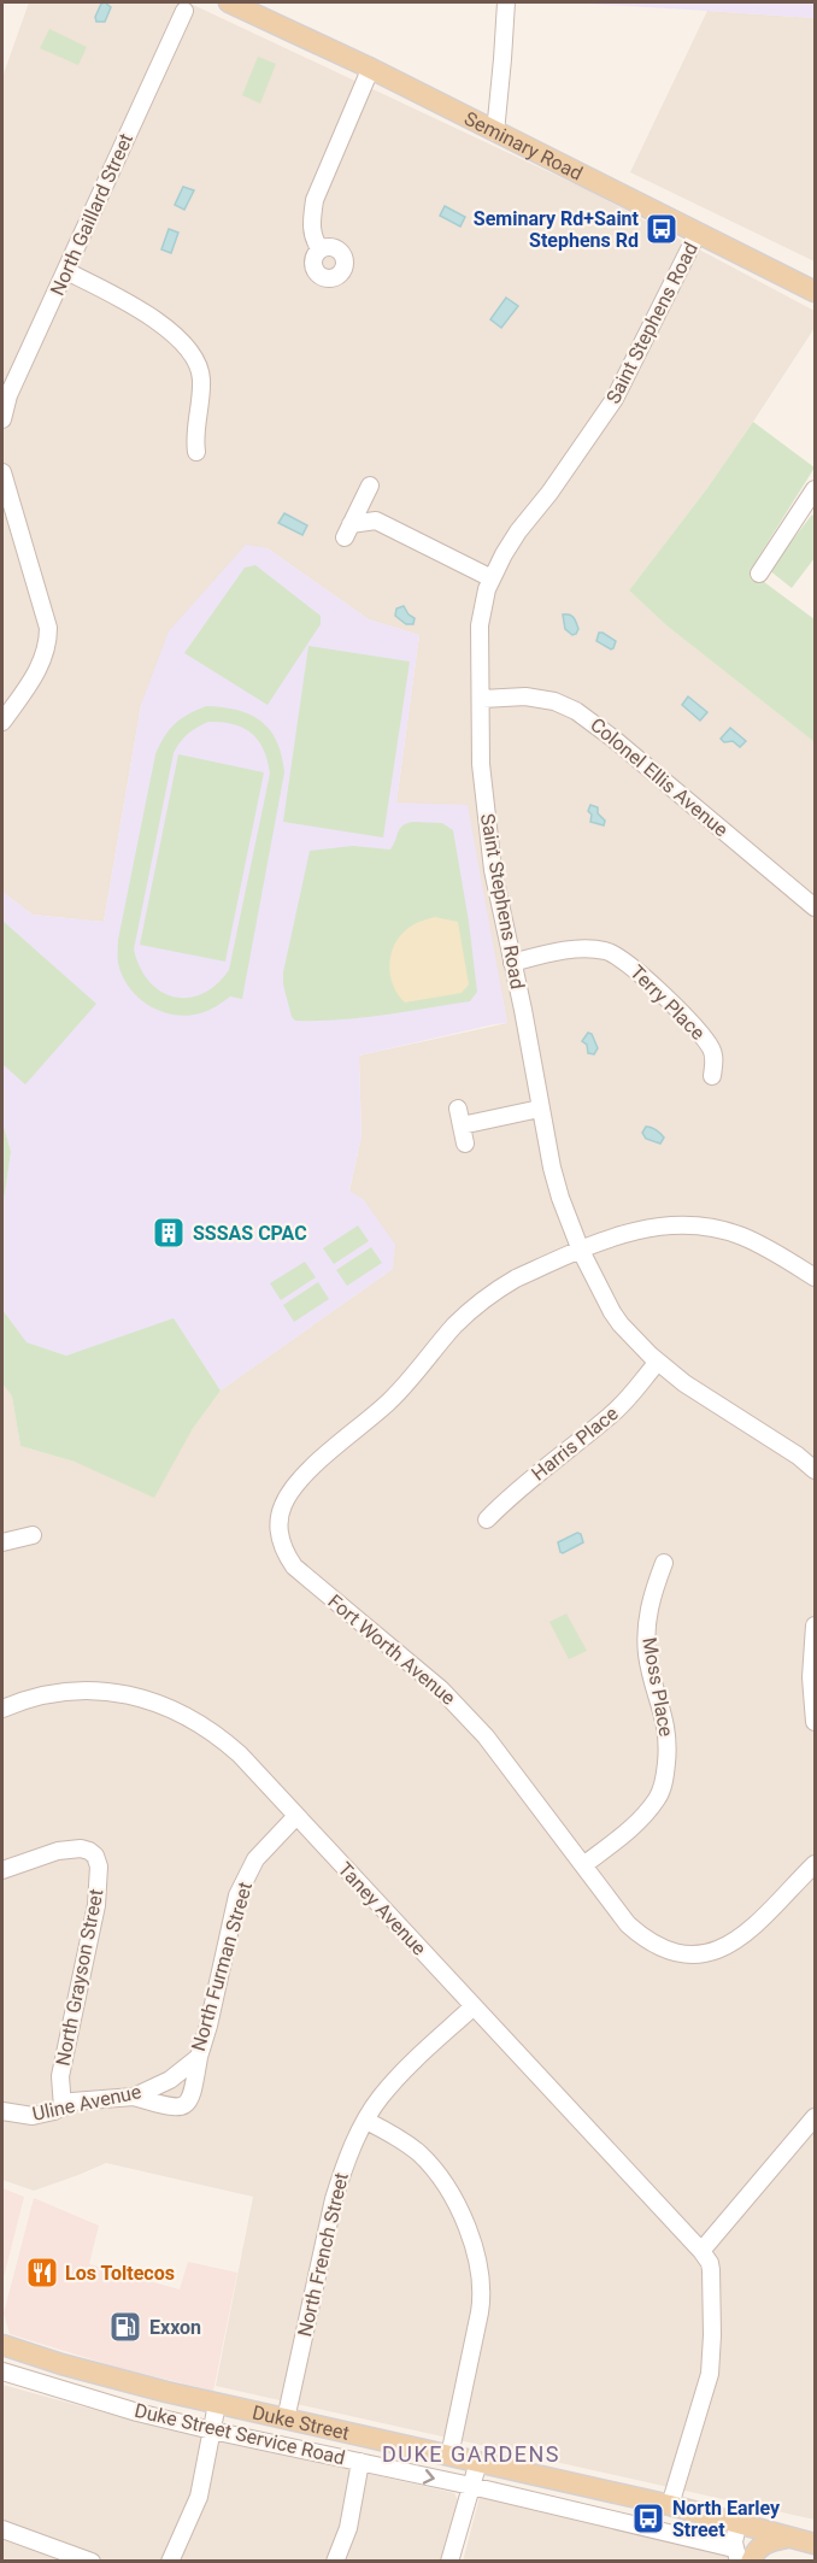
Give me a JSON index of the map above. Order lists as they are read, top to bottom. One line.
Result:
{"streets":{"main road":["Seminary Road","Duke Street"],"street":["North Gaillard Street","Saint Stephens Road","Colonel Ellis Avenue","Terry Place","Harris Place","Fort Worth Avenue","Moss Place","Taney Avenue","North Furman Street","North Grayson Street","Uline Avenue","North French Street","Duke Street Service Road"]},"crossings":[["Seminary Road","Saint Stephens Road"],["Saint Stephens Road","Colonel Ellis Avenue"],["Saint Stephens Road","Terry Place"],["Saint Stephens Road","Harris Place"],["Saint Stephens Road","Fort Worth Avenue"],["Fort Worth Avenue","Moss Place"],["Taney Avenue","North Furman Street"],["Taney Avenue","North French Street"],["North Furman Street","Uline Avenue"],["North Grayson Street","Uline Avenue"],["North French Street","Duke Street"]],"districts":["DUKE GARDENS"],"places":{"bus stop":["Seminary Rd+Saint Stephens Rd","North Earley Street"],"building":["SSSAS CPAC"],"restaurant":["Los Toltecos"],"fuel station":["Exxon"]}}
